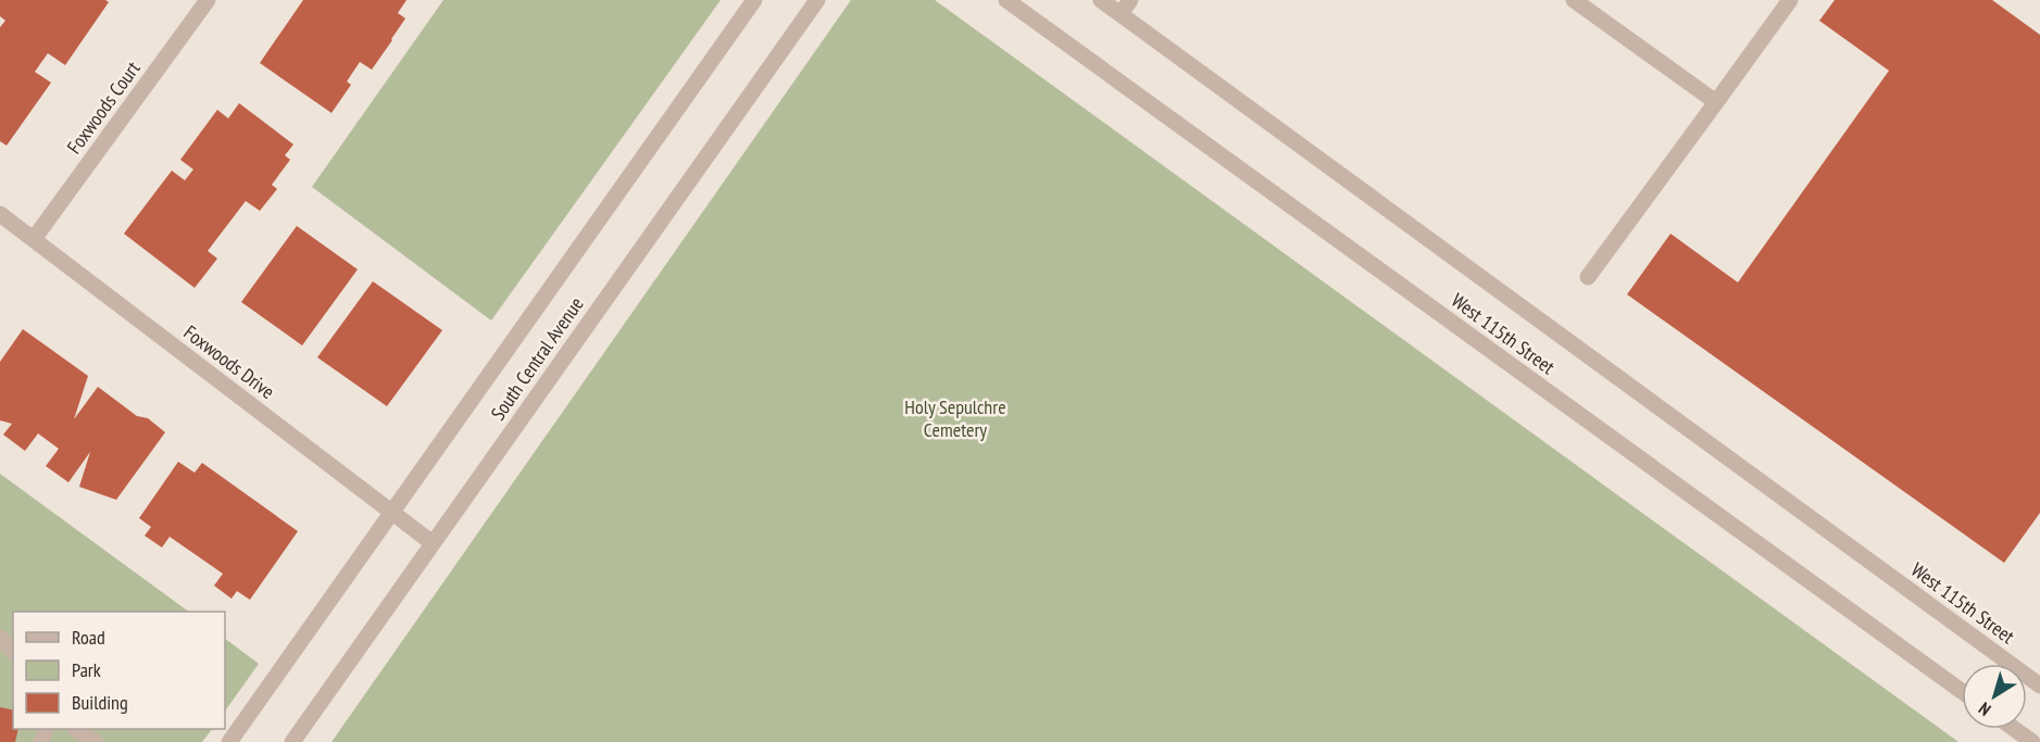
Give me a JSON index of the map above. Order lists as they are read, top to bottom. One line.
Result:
{"streets":{"street":["Foxwoods Court","West 115th Street","South Central Avenue","Foxwoods Drive"]},"crossings":[["Foxwoods Court","Foxwoods Drive"],["South Central Avenue","Foxwoods Drive"]],"parks":["Holy Sepulchre Cemetery"],"legend":["Road","Park","Building"],"north":"bottom left"}
